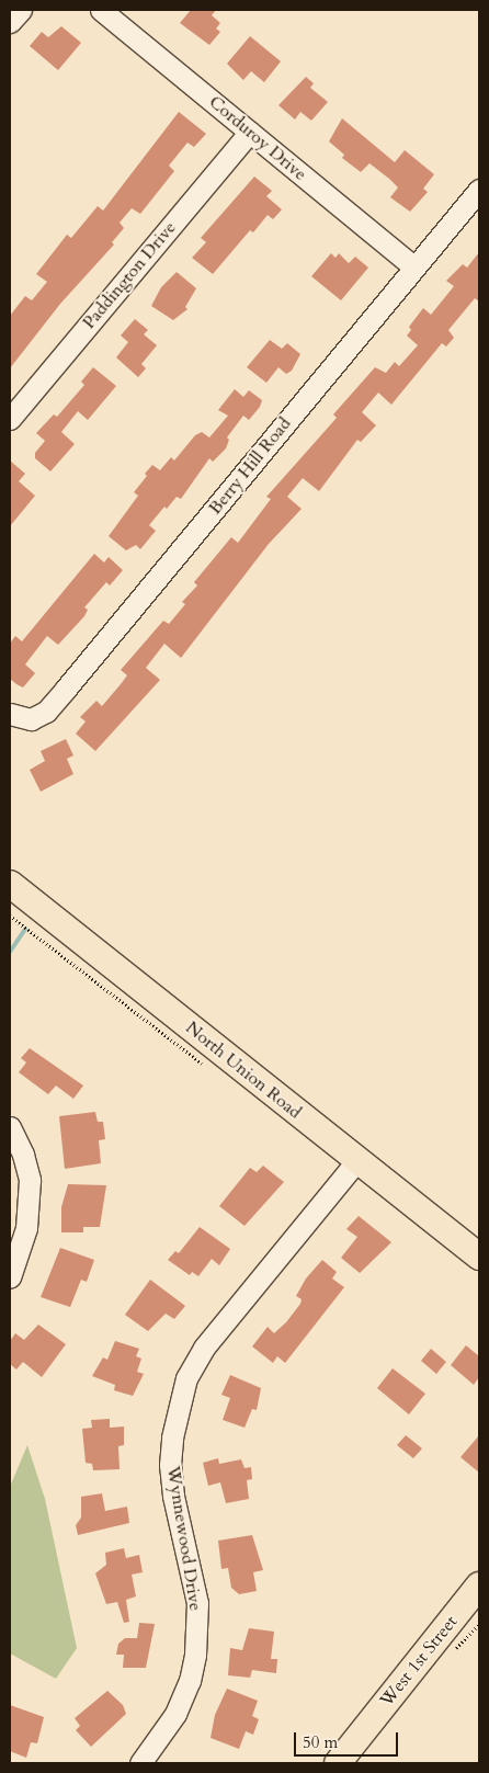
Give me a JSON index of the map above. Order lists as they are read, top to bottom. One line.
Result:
{"streets":{"main road":["North Union Road","West 1st Street"],"street":["Corduroy Drive","Paddington Drive","Berry Hill Road","Wynnewood Drive"]},"crossings":[["Corduroy Drive","Paddington Drive"],["Corduroy Drive","Berry Hill Road"],["North Union Road","Wynnewood Drive"]],"scale_bar":"50 m"}
